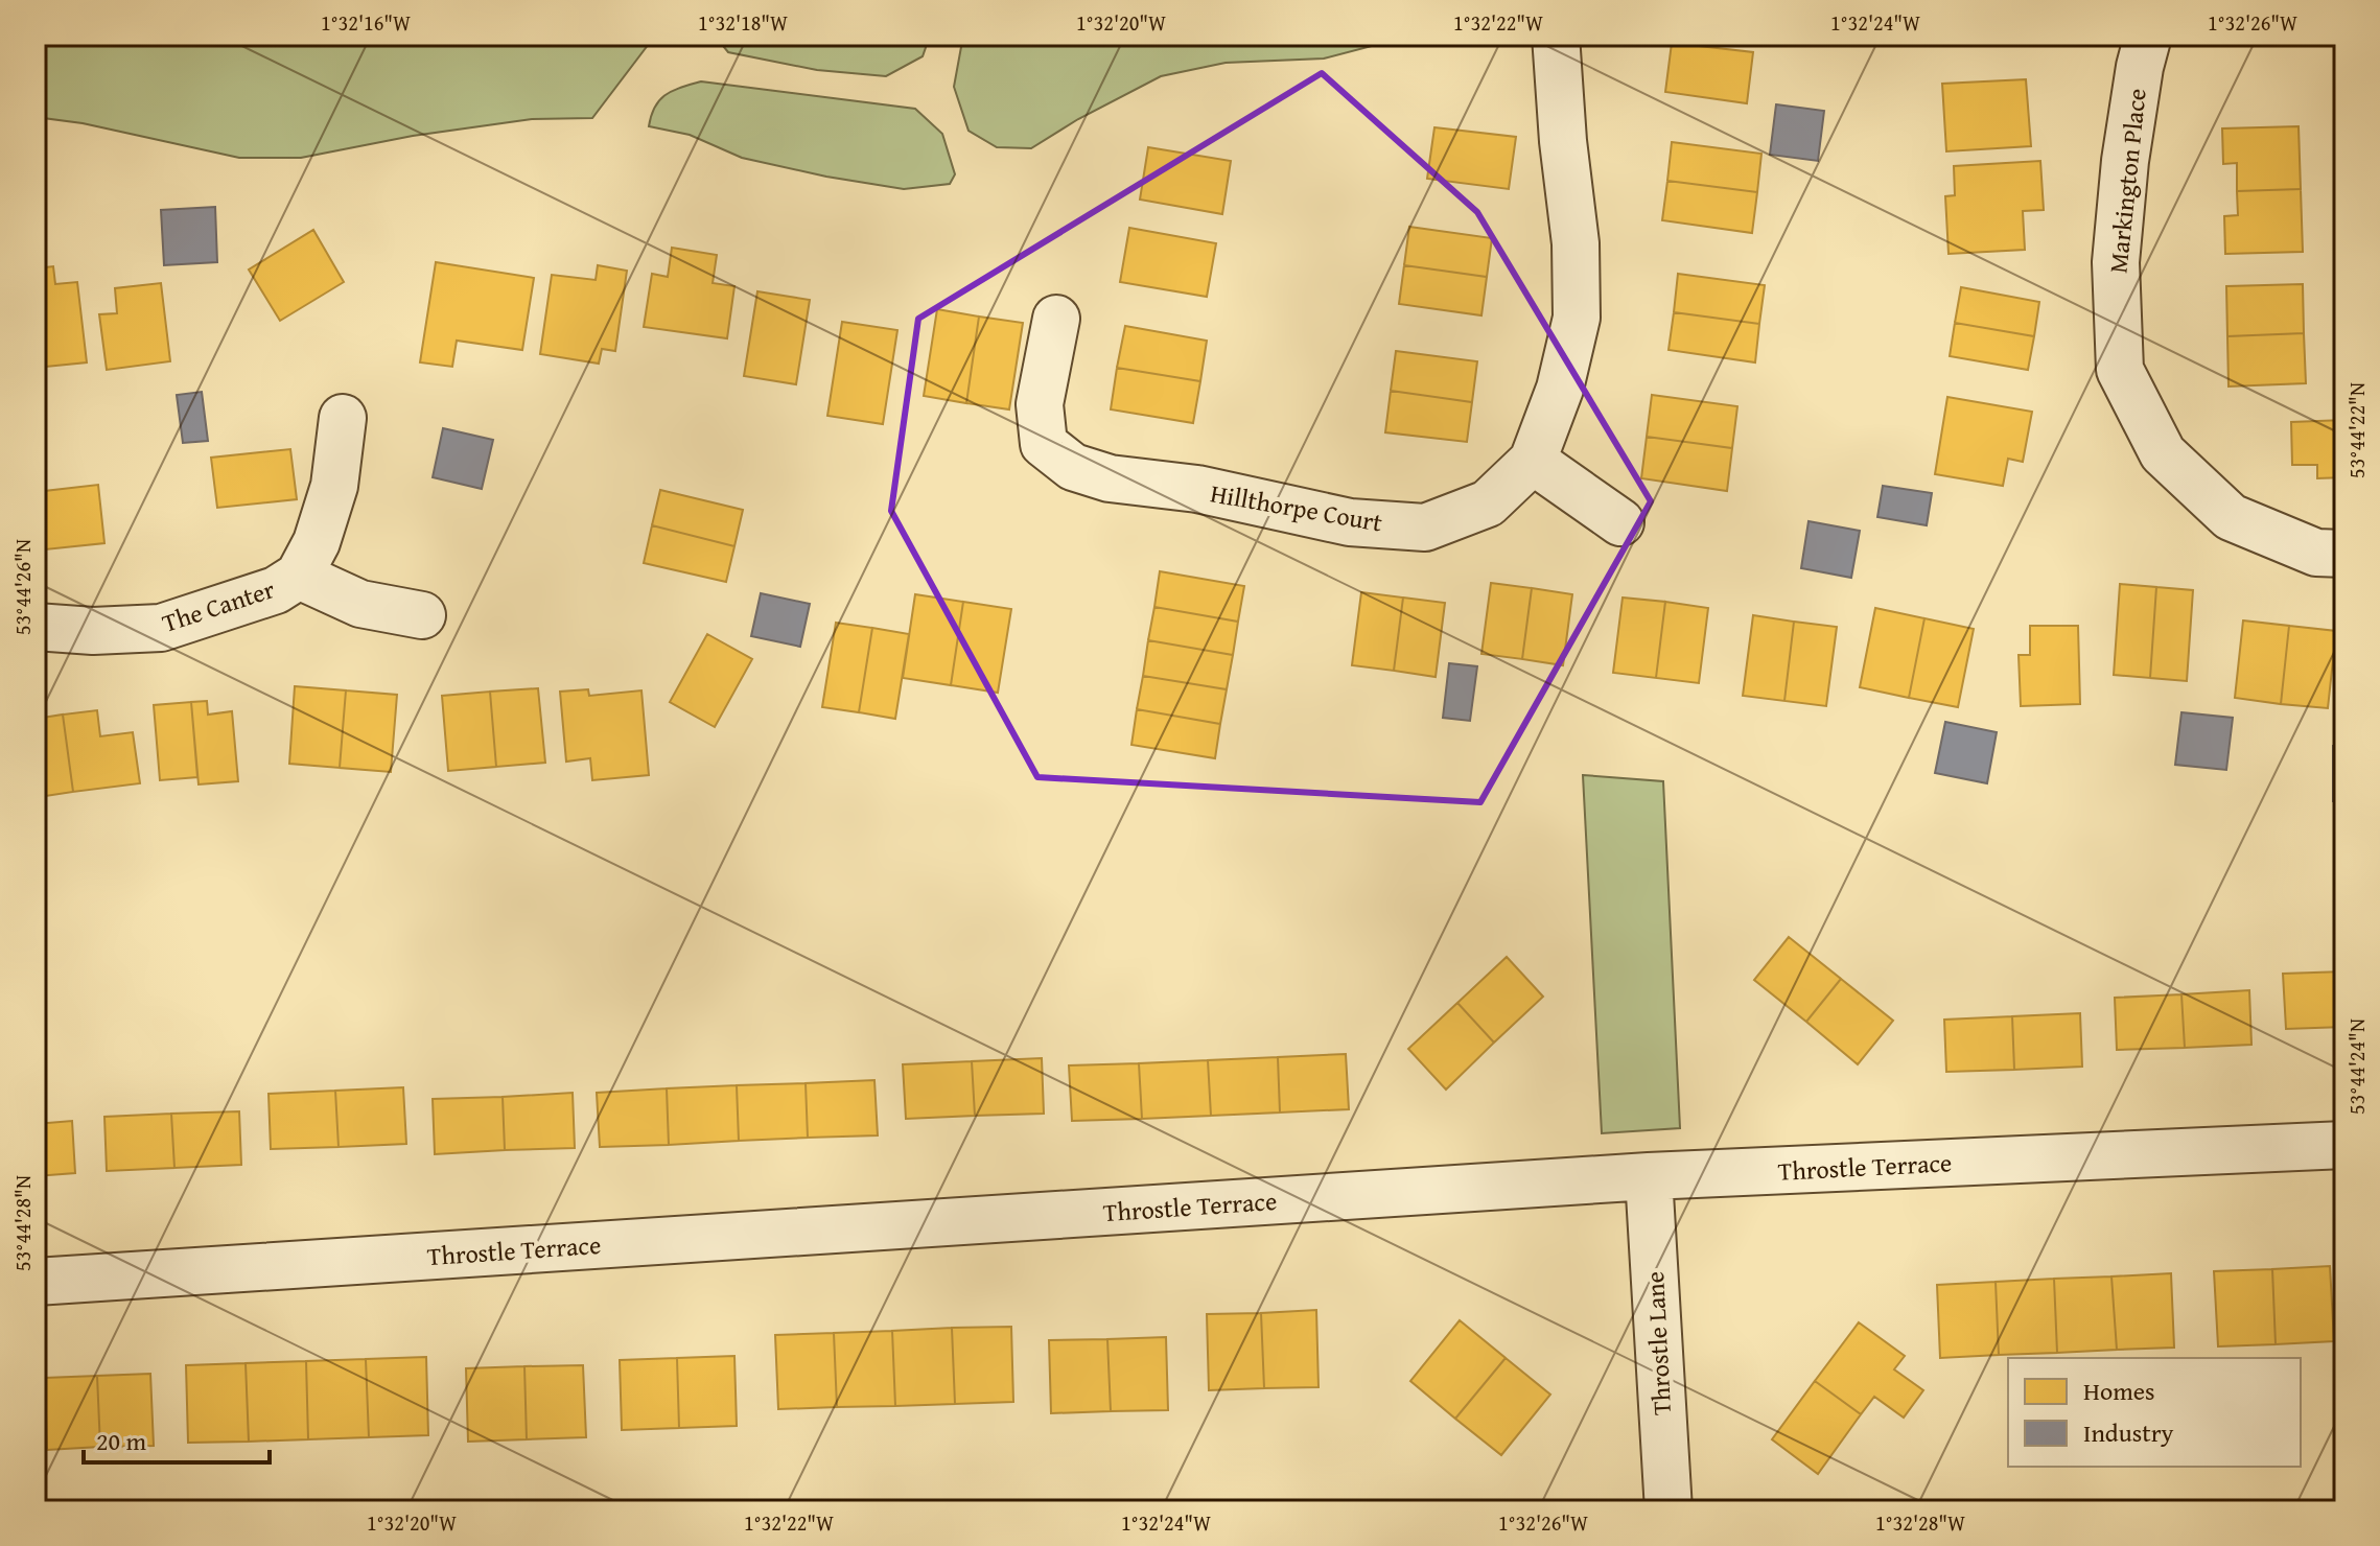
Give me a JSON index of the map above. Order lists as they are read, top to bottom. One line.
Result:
{"streets":{"street":["Markington Place","Hillthorpe Court","The Canter","Throstle Terrace","Throstle Lane"]},"crossings":[["Throstle Terrace","Throstle Lane"]],"legend":["Homes","Industry"],"scale_bar":"20 m","coordinates":["1°32'16\"W","1°32'18\"W","1°32'20\"W","1°32'22\"W","1°32'24\"W","1°32'26\"W","53°44'22\"N","53°44'26\"N","53°44'24\"N","53°44'28\"N","1°32'28\"W"]}
